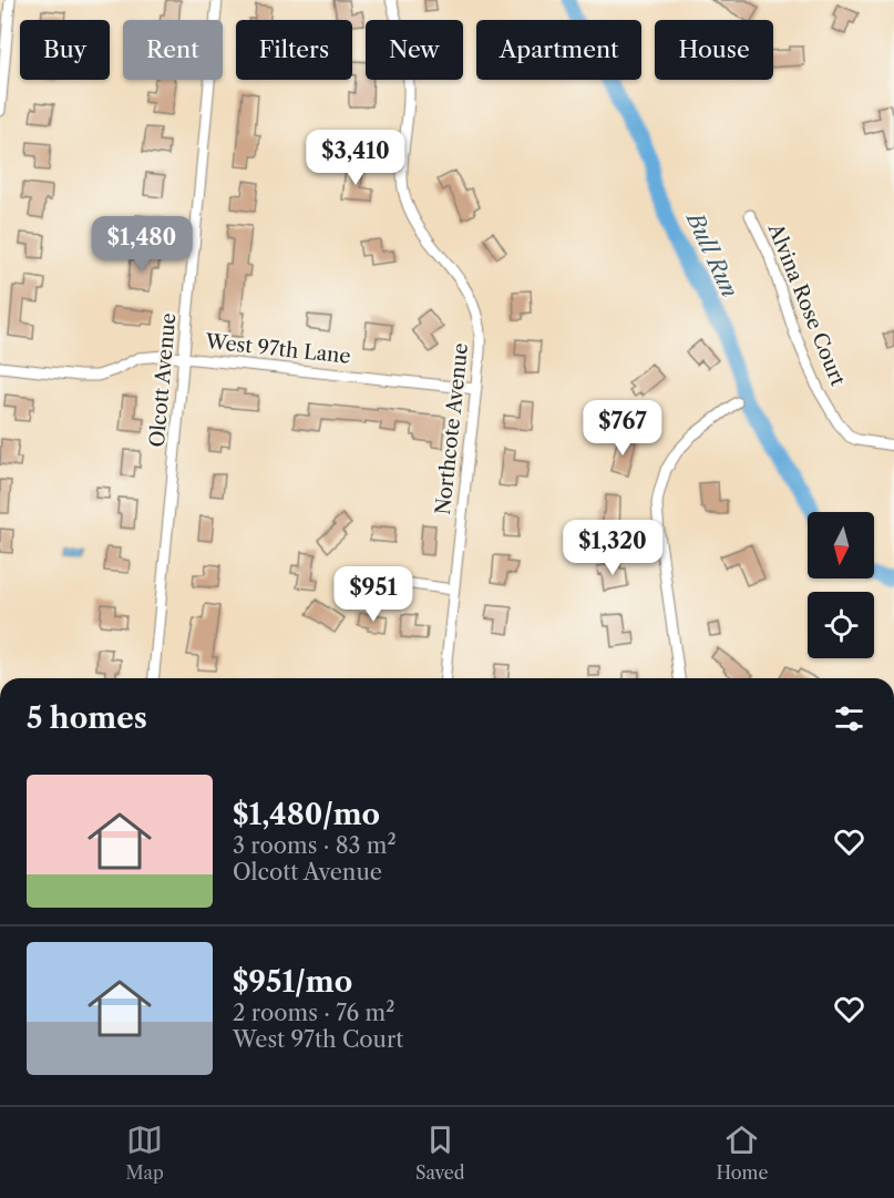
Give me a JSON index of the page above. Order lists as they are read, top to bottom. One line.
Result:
{"streets":{"street":["Alvina Rose Court","West 97th Lane","Olcott Avenue","Northcote Avenue"]},"crossings":[["West 97th Lane","Olcott Avenue"],["West 97th Lane","Northcote Avenue"]],"water":["Bull Run"],"north":"bottom","page":{"chip":["Buy","Rent","Filters","New","Apartment","House"],"price":["$3,410","$1,480","$767","$1,320","$951"],"heading":"5 homes","list":[{"name":"$1,480/mo","note":"3 rooms · 83 m² · Olcott Avenue"},{"name":"$951/mo","note":"2 rooms · 76 m² · West 97th Court"}],"tabs":["Map","Saved","Home"]}}
